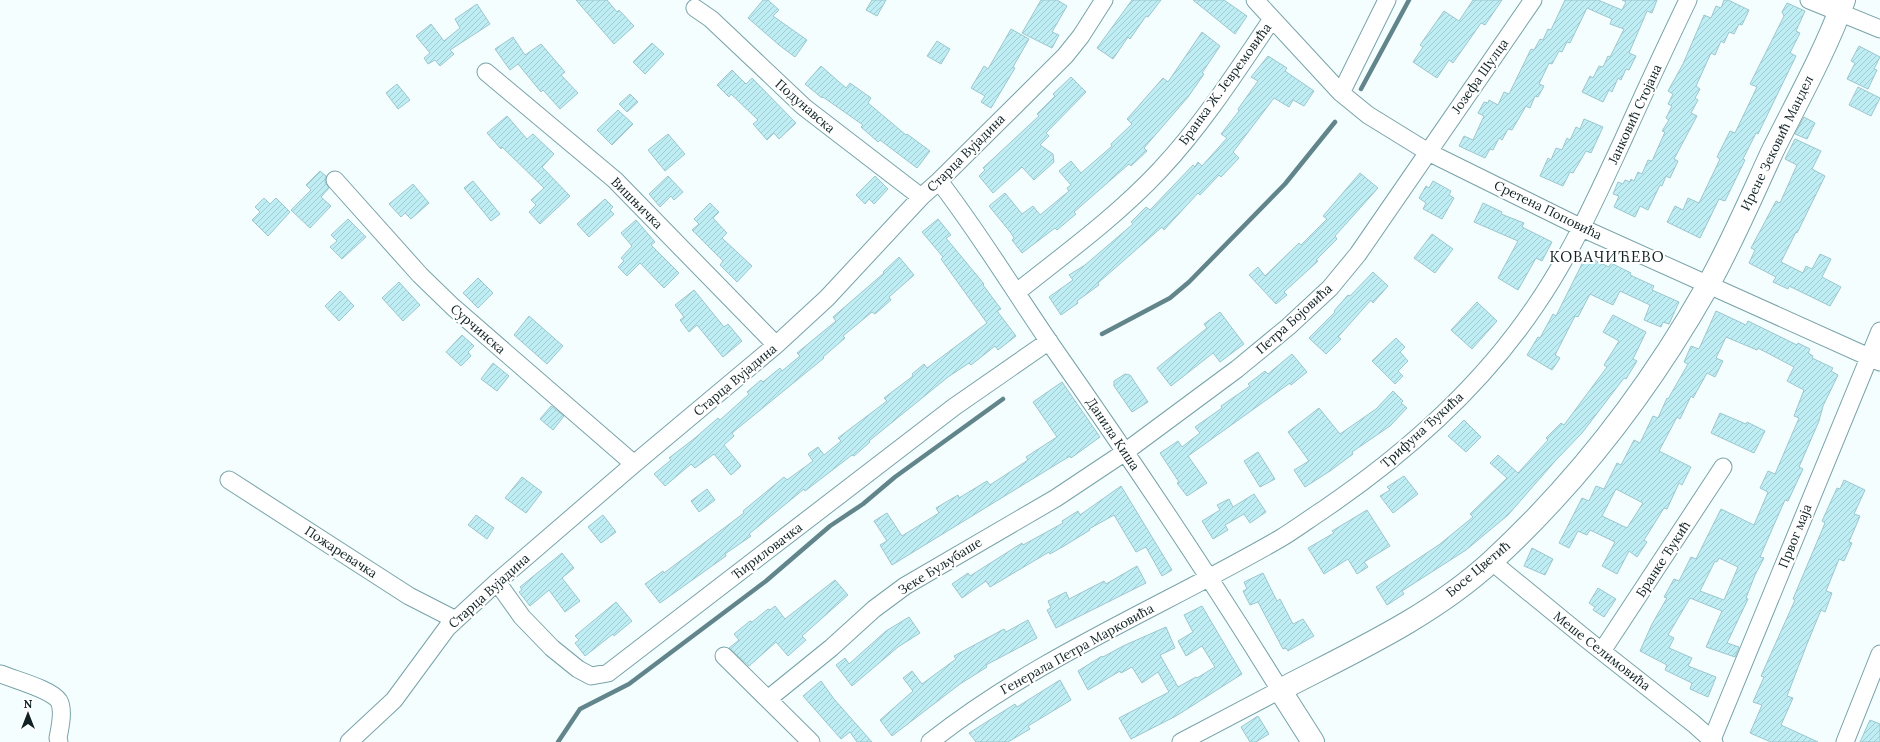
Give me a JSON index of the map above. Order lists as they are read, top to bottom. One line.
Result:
{"streets":{"street":["Јозефа Шулца","Бранка Ж. Јевремовића","Подунавска","Јанковић Стојана","Ирене Зековић Мандел","Старца Вујадина","Вишњичка","Сретена Поповића","Петра Бојовића","Сурчинска","Трифуна Ђукића","Данила Киша","Првог маја","Ћириловачка","Пожаревачка","Бранке Ђукић","Зеке Буљубаше","Босе Цветић","Генерала Петра Марковића","Меше Селимовића"]},"crossings":[["Јозефа Шулца","Сретена Поповића"],["Јозефа Шулца","Петра Бојовића"],["Бранка Ж. Јевремовића","Сретена Поповића"],["Бранка Ж. Јевремовића","Данила Киша"],["Подунавска","Старца Вујадина"],["Јанковић Стојана","Сретена Поповића"],["Јанковић Стојана","Трифуна Ђукића"],["Ирене Зековић Мандел","Сретена Поповића"],["Ирене Зековић Мандел","Босе Цветић"],["Старца Вујадина","Вишњичка"],["Старца Вујадина","Сурчинска"],["Старца Вујадина","Данила Киша"],["Старца Вујадина","Ћириловачка"],["Старца Вујадина","Пожаревачка"],["Сретена Поповића","Петра Бојовића"],["Сретена Поповића","Трифуна Ђукића"],["Сретена Поповића","Првог маја"],["Сретена Поповића","Босе Цветић"],["Петра Бојовића","Данила Киша"],["Петра Бојовића","Зеке Буљубаше"],["Трифуна Ђукића","Данила Киша"],["Трифуна Ђукића","Генерала Петра Марковића"],["Данила Киша","Ћириловачка"],["Данила Киша","Зеке Буљубаше"],["Данила Киша","Босе Цветић"],["Данила Киша","Генерала Петра Марковића"],["Првог маја","Меше Селимовића"],["Бранке Ђукић","Меше Селимовића"],["Босе Цветић","Меше Селимовића"]],"districts":["КОВАЧИЋЕВО"],"north":"top"}
